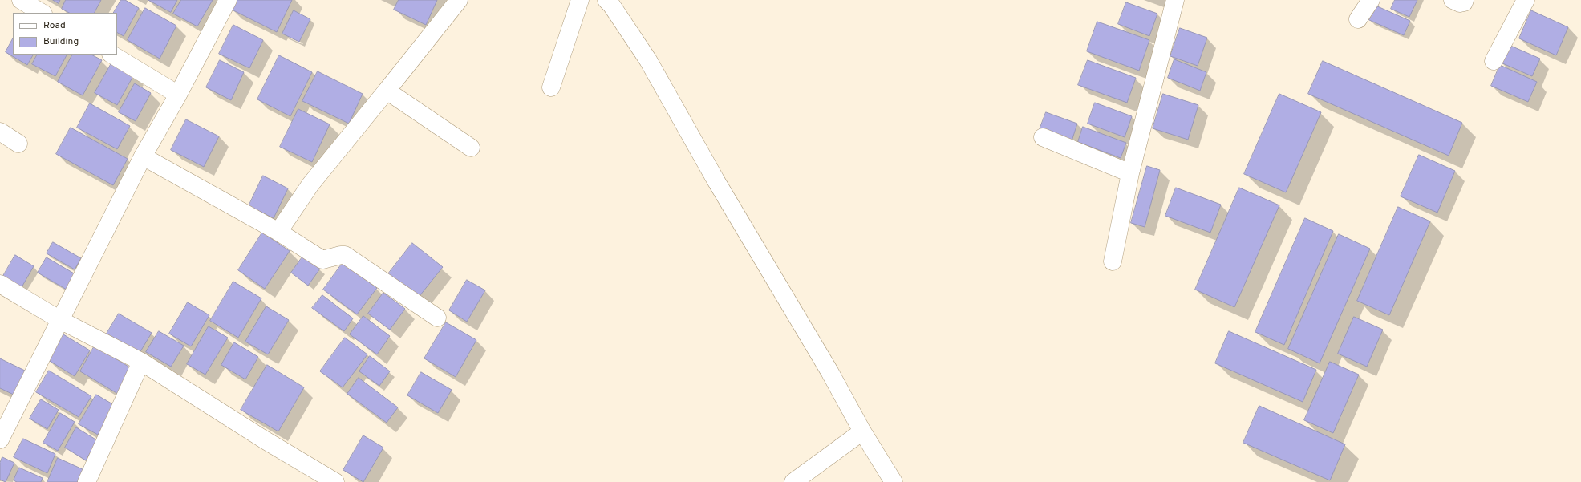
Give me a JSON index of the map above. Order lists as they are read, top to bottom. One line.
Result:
{"legend":["Road","Building"]}
